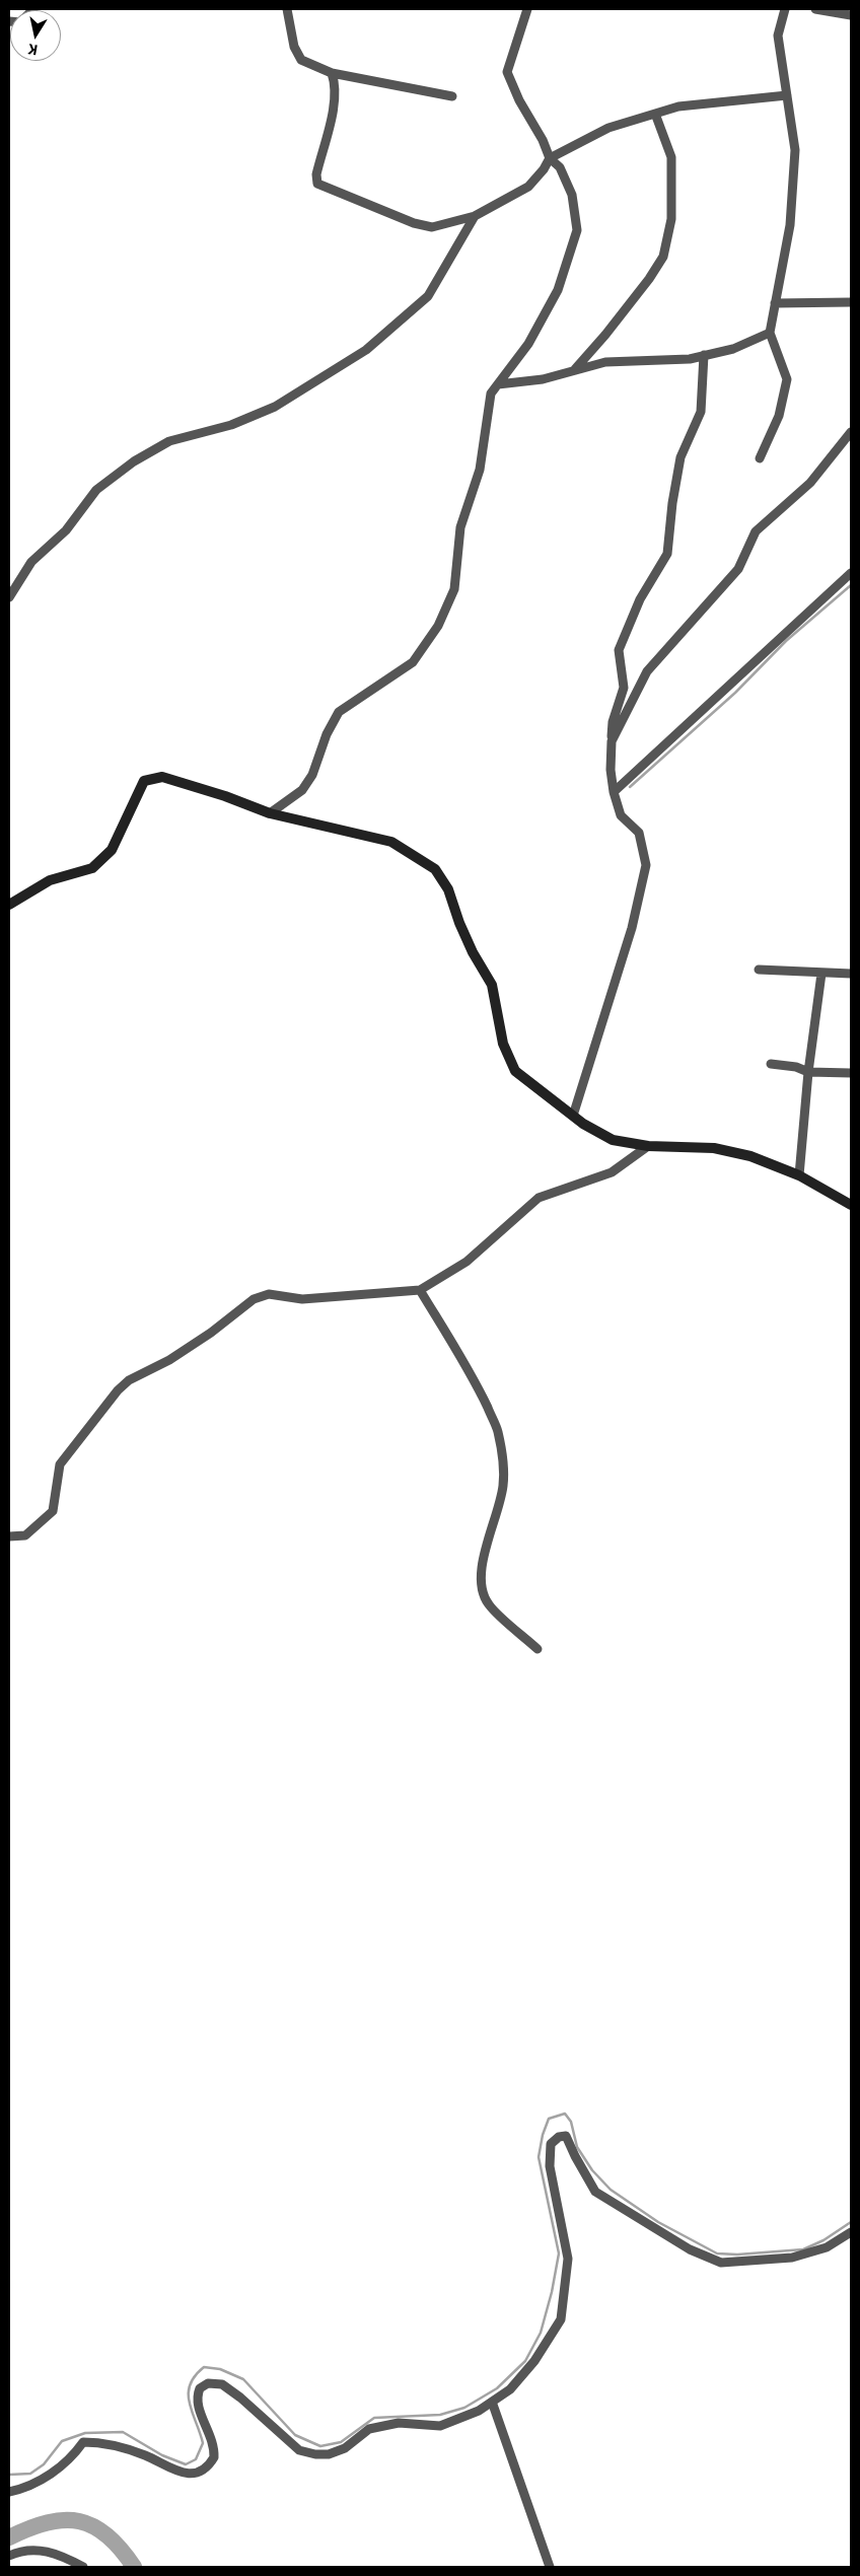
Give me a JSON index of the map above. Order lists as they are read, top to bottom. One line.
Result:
{"north":"bottom"}
